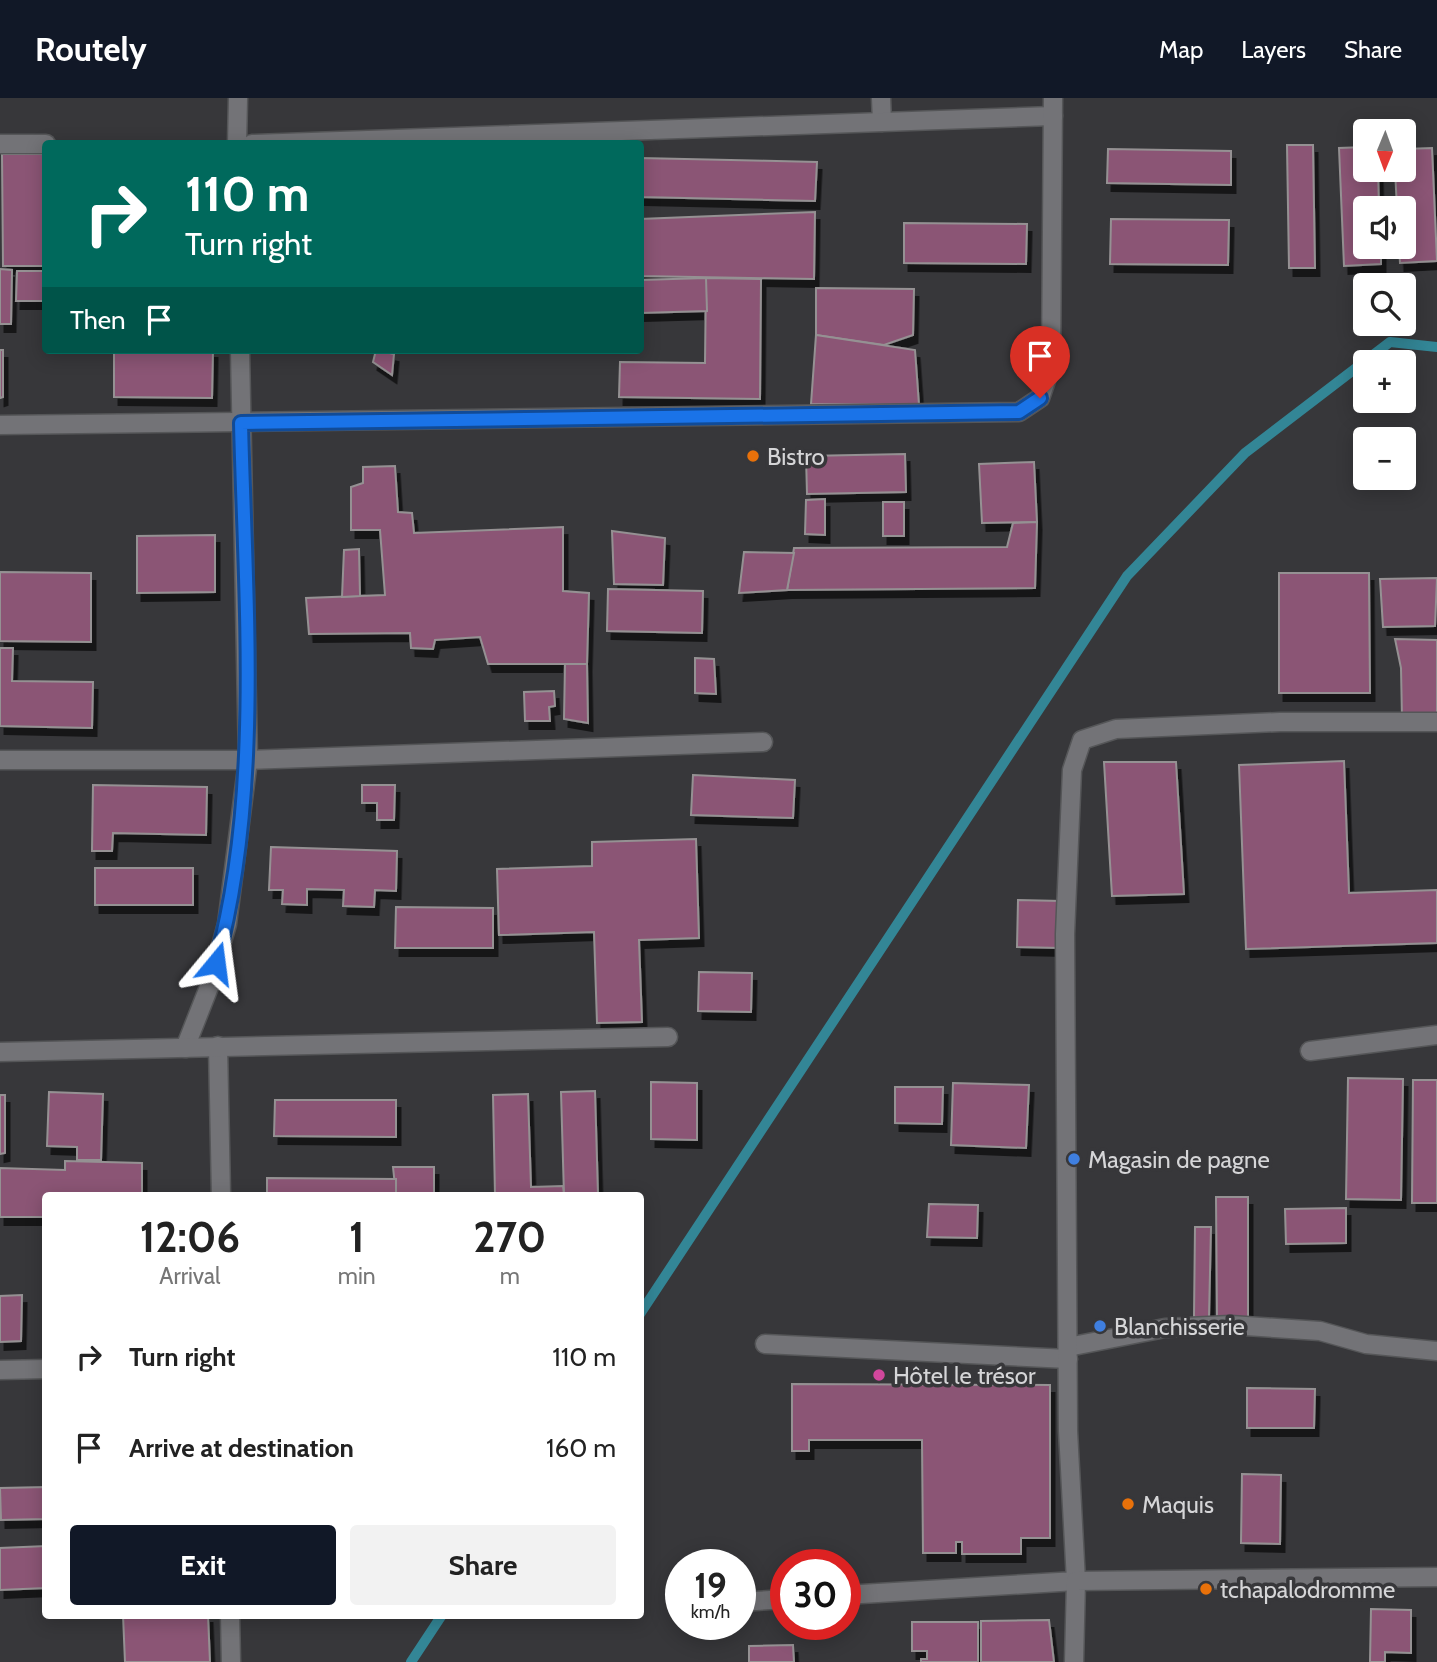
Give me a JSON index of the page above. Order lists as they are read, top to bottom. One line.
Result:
{"places":["Bistro","Magasin de pagne","Blanchisserie","Hôtel le trésor","Maquis","tchapalodromme"],"north":"bottom","page":{"header":"Routely","nav":["Map","Layers","Share"],"map_buttons":["+","−"],"turn":["110 m","Turn right"],"then":"Then","eta":["12:06","Arrival","1","min","270","m"],"list":[{"name":"Turn right","value":"110 m"},{"name":"Arrive at destination","value":"160 m"}],"buttons":["Exit","Share"],"speed":"19 km/h","limit":"30"}}
